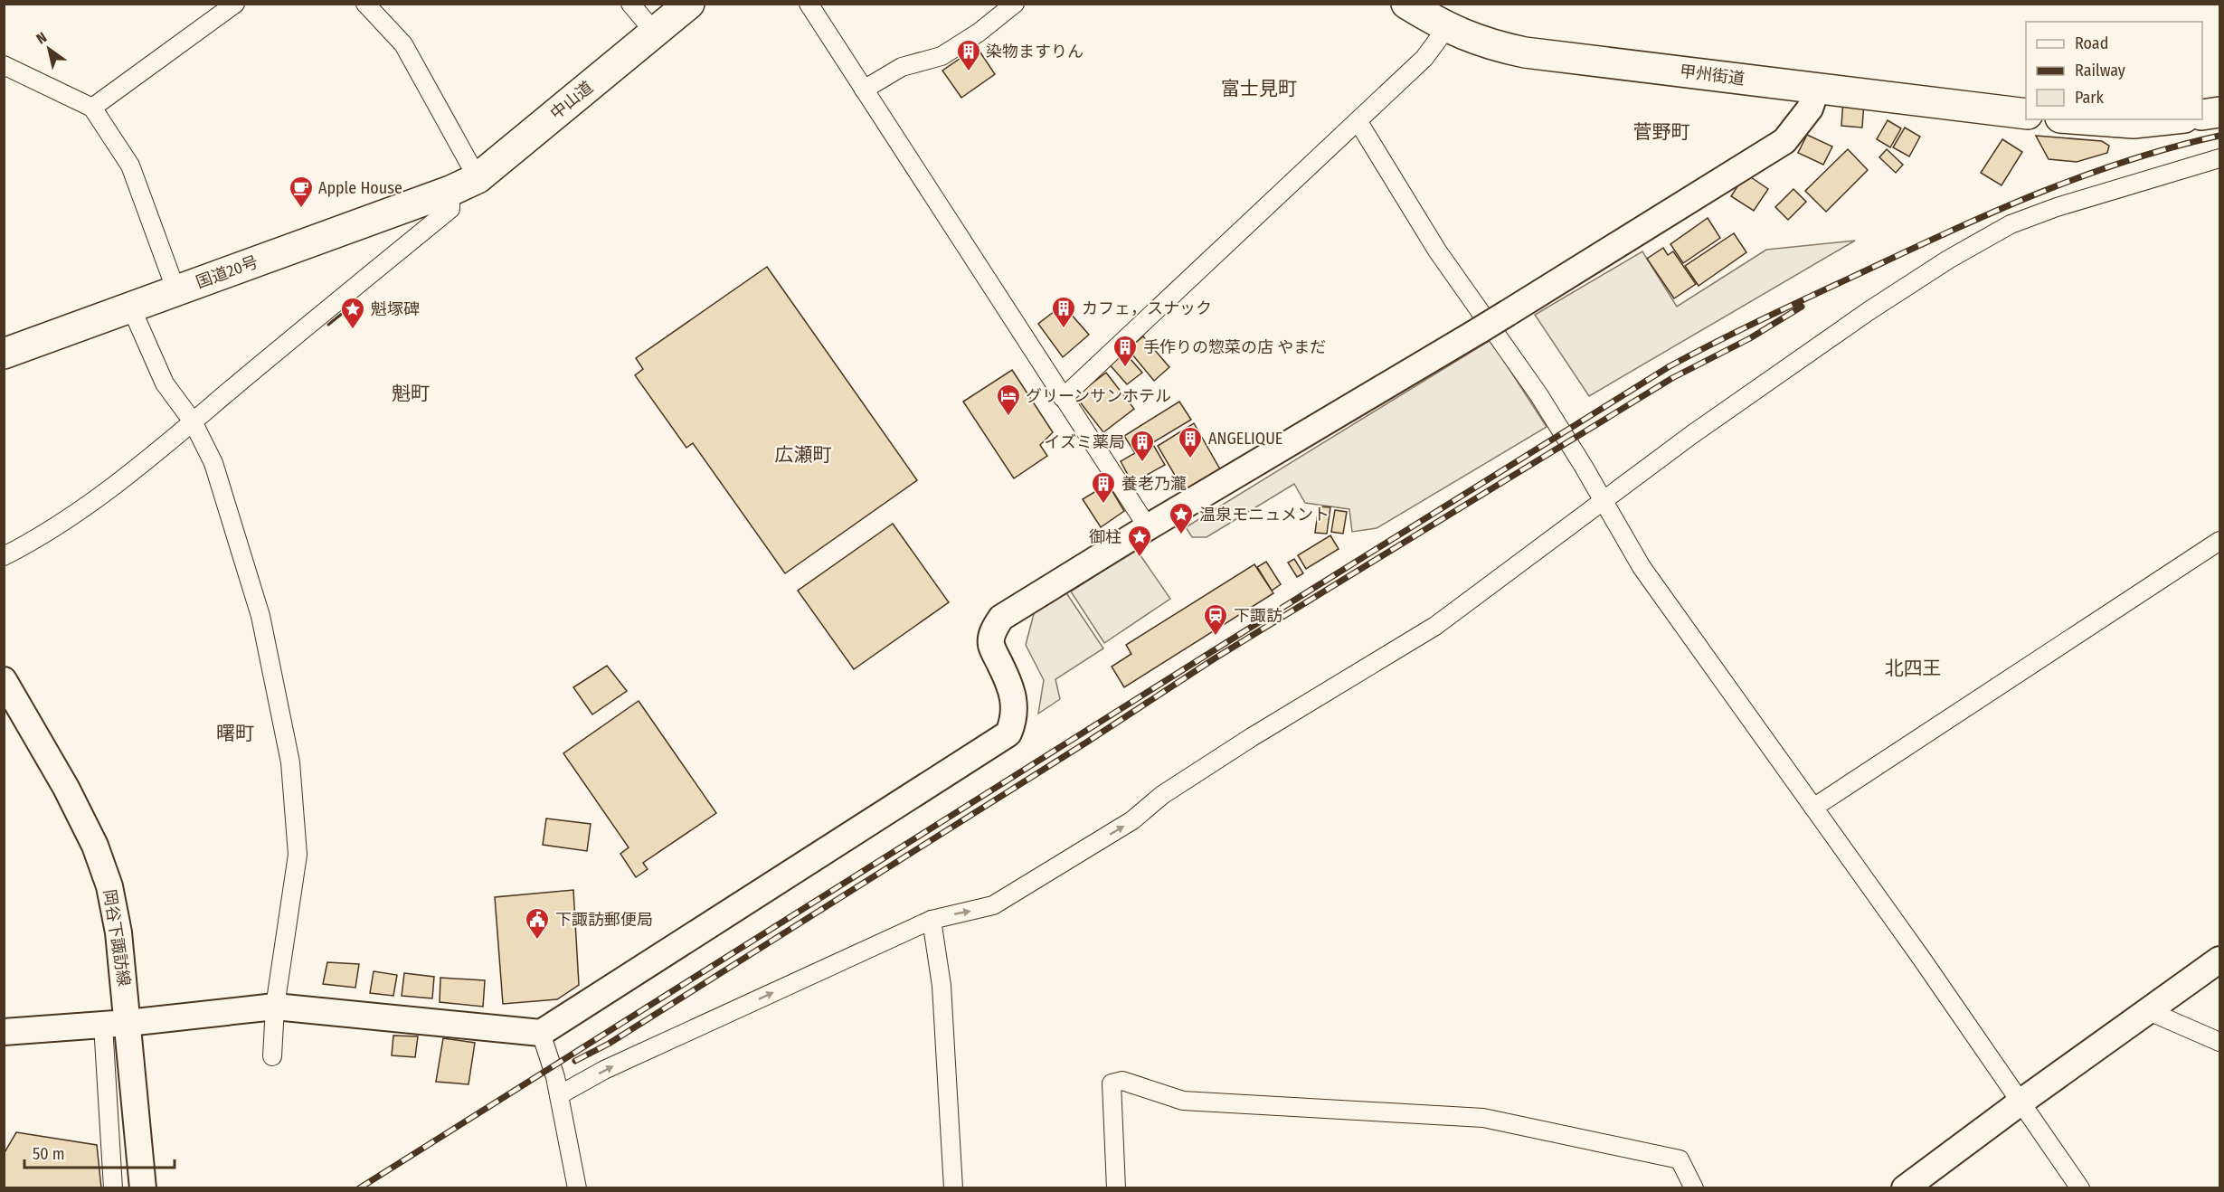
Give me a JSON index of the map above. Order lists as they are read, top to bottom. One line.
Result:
{"streets":{"highway":["甲州街道","中山道","国道20号"],"street":["岡谷下諏訪線"]},"crossings":[["中山道","国道20号"]],"districts":["富士見町","菅野町","魁町","広瀬町","北四王","曙町"],"places":{"building":["染物ますりん","カフェ，スナック","手作りの惣菜の店 やまだ","ANGELIQUE","イズミ薬局","養老乃瀧"],"cafe":["Apple House"],"place":["魁塚碑","温泉モニュメント","御柱"],"hotel":["グリーンサンホテル"],"station":["下諏訪"],"public building":["下諏訪郵便局"]},"legend":["Road","Railway","Park"],"scale_bar":"50 m","north":"top left"}
